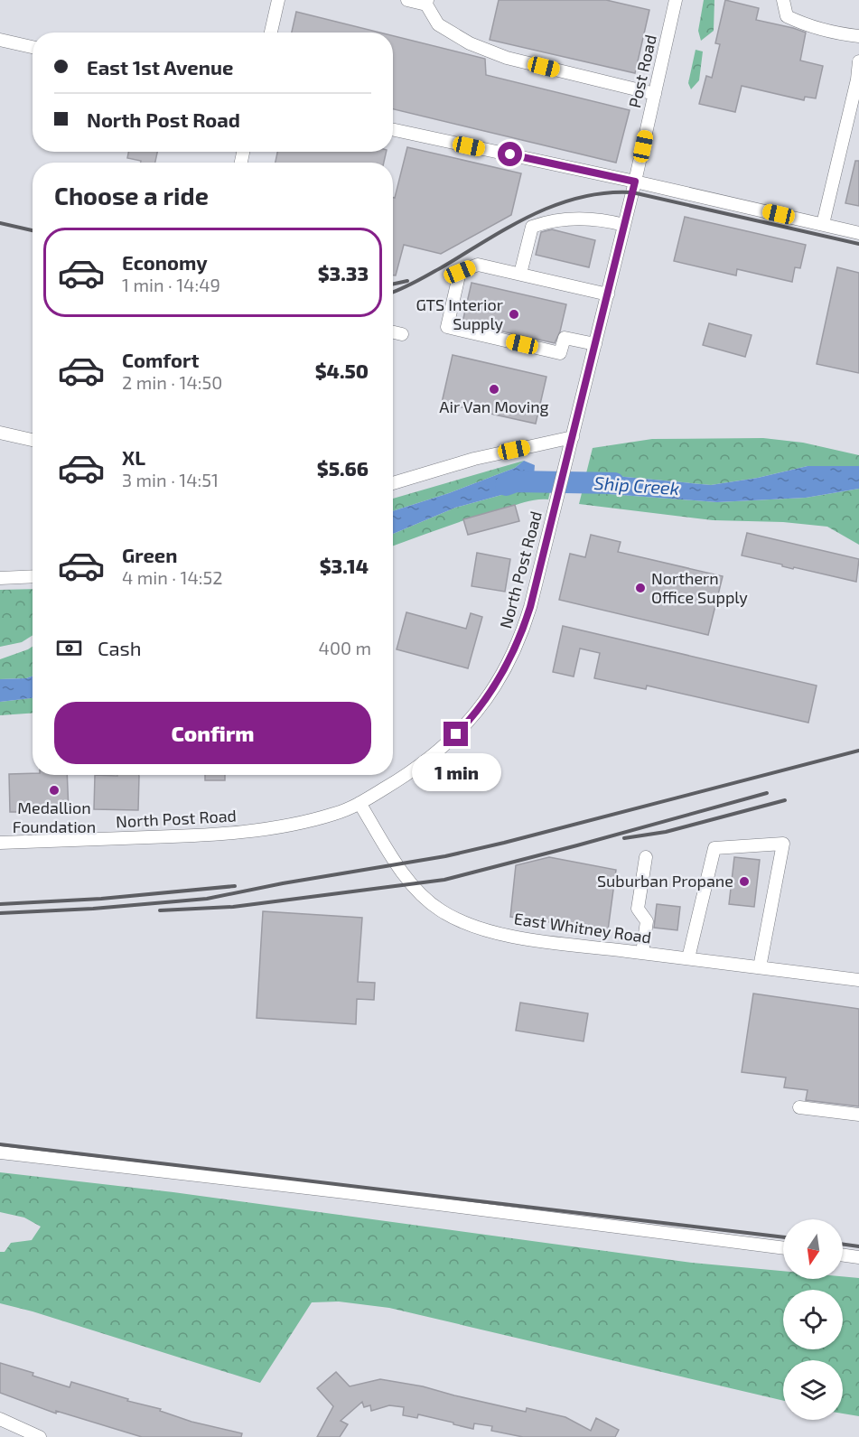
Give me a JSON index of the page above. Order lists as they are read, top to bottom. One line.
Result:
{"streets":{"street":["Post Road","North Post Road","East Whitney Road"]},"crossings":[["Post Road","North Post Road"],["North Post Road","East Whitney Road"]],"water":["Ship Creek"],"places":["GTS Interior Supply","Air Van Moving","Northern Office Supply","Medallion Foundation","Suburban Propane"],"north":"bottom","page":{"banner":["East 1st Avenue","North Post Road"],"heading":"Choose a ride","list":[{"name":"Economy","note":"1 min · 14:49","value":"$3.33"},{"name":"Comfort","note":"2 min · 14:50","value":"$4.50"},{"name":"XL","note":"3 min · 14:51","value":"$5.66"},{"name":"Green","note":"4 min · 14:52","value":"$3.14"}],"pay":["Cash","400 m"],"buttons":"Confirm","bubble":"1 min"}}
